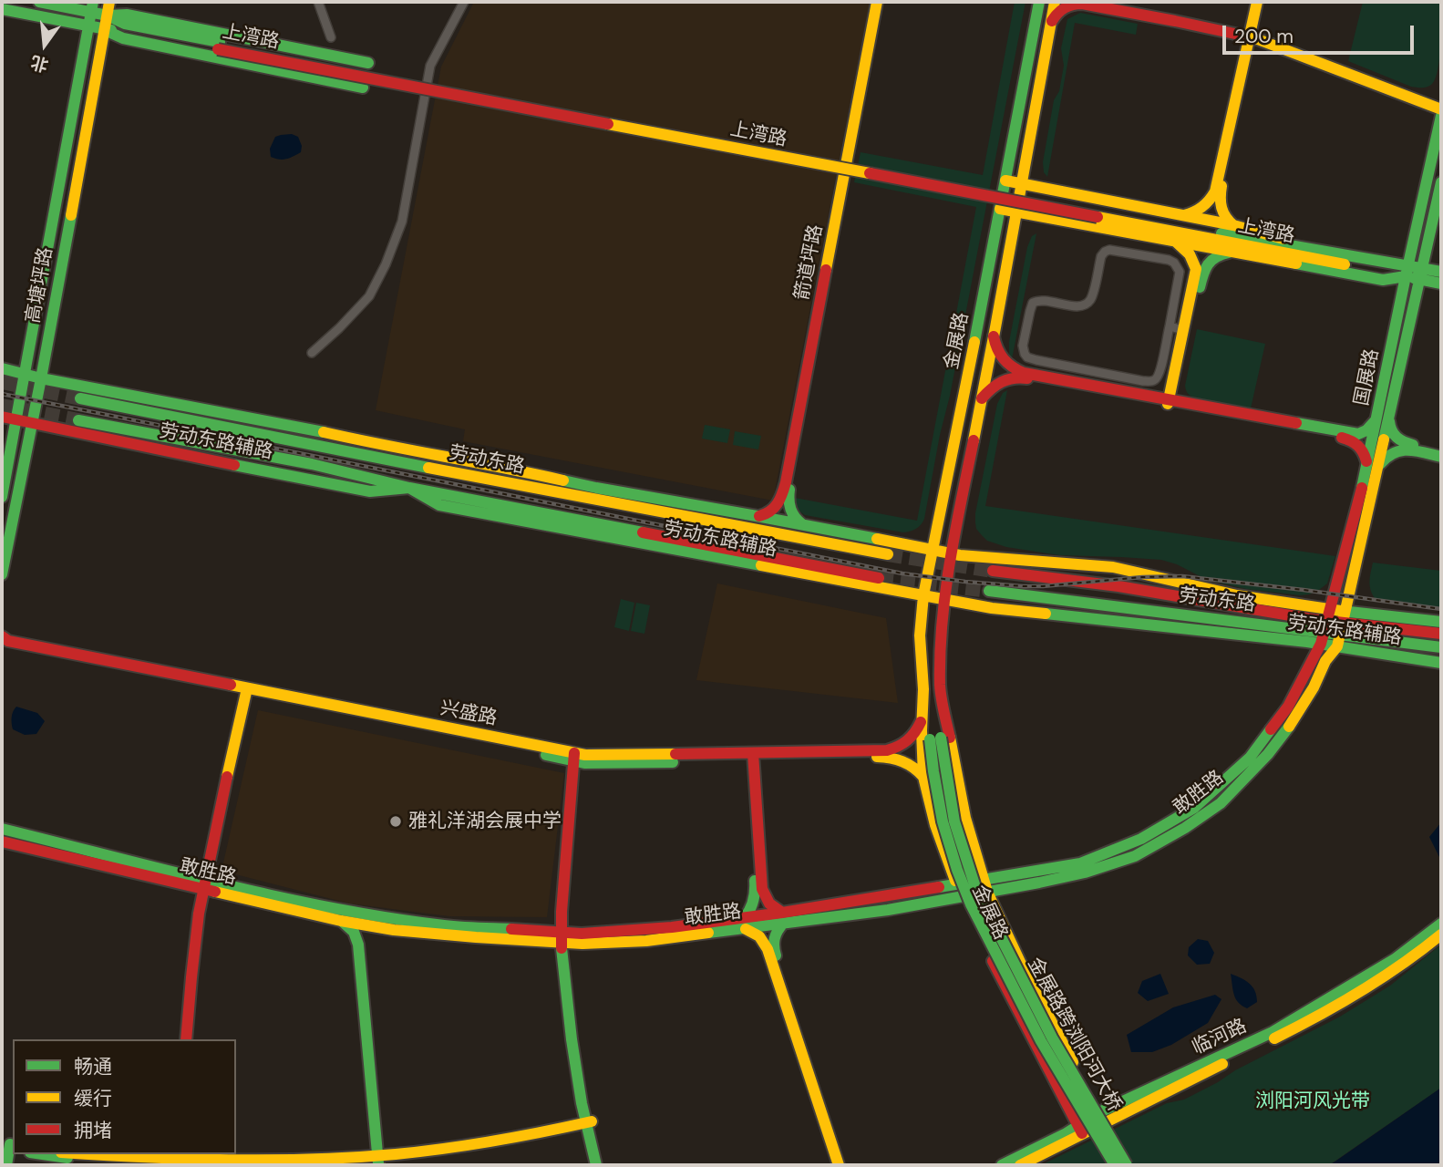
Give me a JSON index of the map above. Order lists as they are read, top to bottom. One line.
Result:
{"streets":{"main road":["上湾路","箭道坪路","高塘坪路","金展路","国展路","劳动东路辅路","劳动东路","兴盛路","敢胜路","金展路跨浏阳河大桥","临河路"]},"crossings":[["上湾路","高塘坪路"],["上湾路","金展路"],["上湾路","国展路"],["箭道坪路","劳动东路辅路"],["高塘坪路","劳动东路辅路"],["金展路","劳动东路辅路"],["金展路","兴盛路"],["金展路","敢胜路"],["金展路","金展路跨浏阳河大桥"],["金展路","临河路"],["国展路","劳动东路辅路"],["国展路","劳动东路"],["国展路","敢胜路"],["劳动东路辅路","劳动东路"],["劳动东路辅路","敢胜路"],["劳动东路","敢胜路"]],"parks":["浏阳河风光带"],"places":["雅礼洋湖会展中学"],"legend":["畅通","缓行","拥堵"],"scale_bar":"200 m","north":"bottom"}
